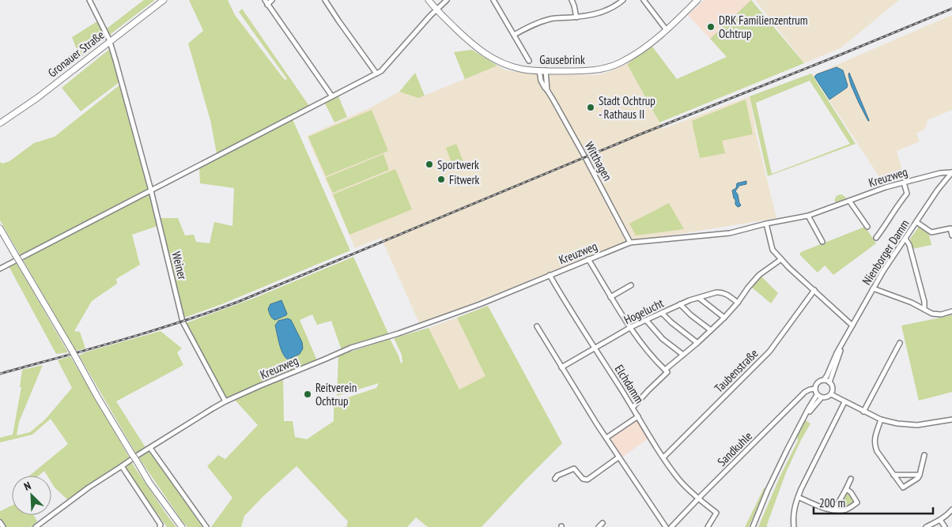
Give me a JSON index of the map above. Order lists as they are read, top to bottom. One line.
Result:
{"streets":{"main road":["Gronauer Straße","Gausebrink"],"street":["Witthagen","Kreuzweg","Nienborger Damm","Weiner","Hogelucht","Taubenstraße","Elchdamm","Sandkuhle"]},"crossings":[["Gronauer Straße","Weiner"],["Gausebrink","Witthagen"],["Witthagen","Kreuzweg"],["Kreuzweg","Nienborger Damm"],["Kreuzweg","Weiner"],["Kreuzweg","Elchdamm"],["Nienborger Damm","Sandkuhle"],["Hogelucht","Elchdamm"],["Taubenstraße","Elchdamm"],["Elchdamm","Sandkuhle"]],"places":["DRK Familienzentrum Ochtrup","Stadt Ochtrup - Rathaus II","Sportwerk","Fitwerk","Reitverein Ochtrup"],"scale_bar":"200 m","north":"top left"}
